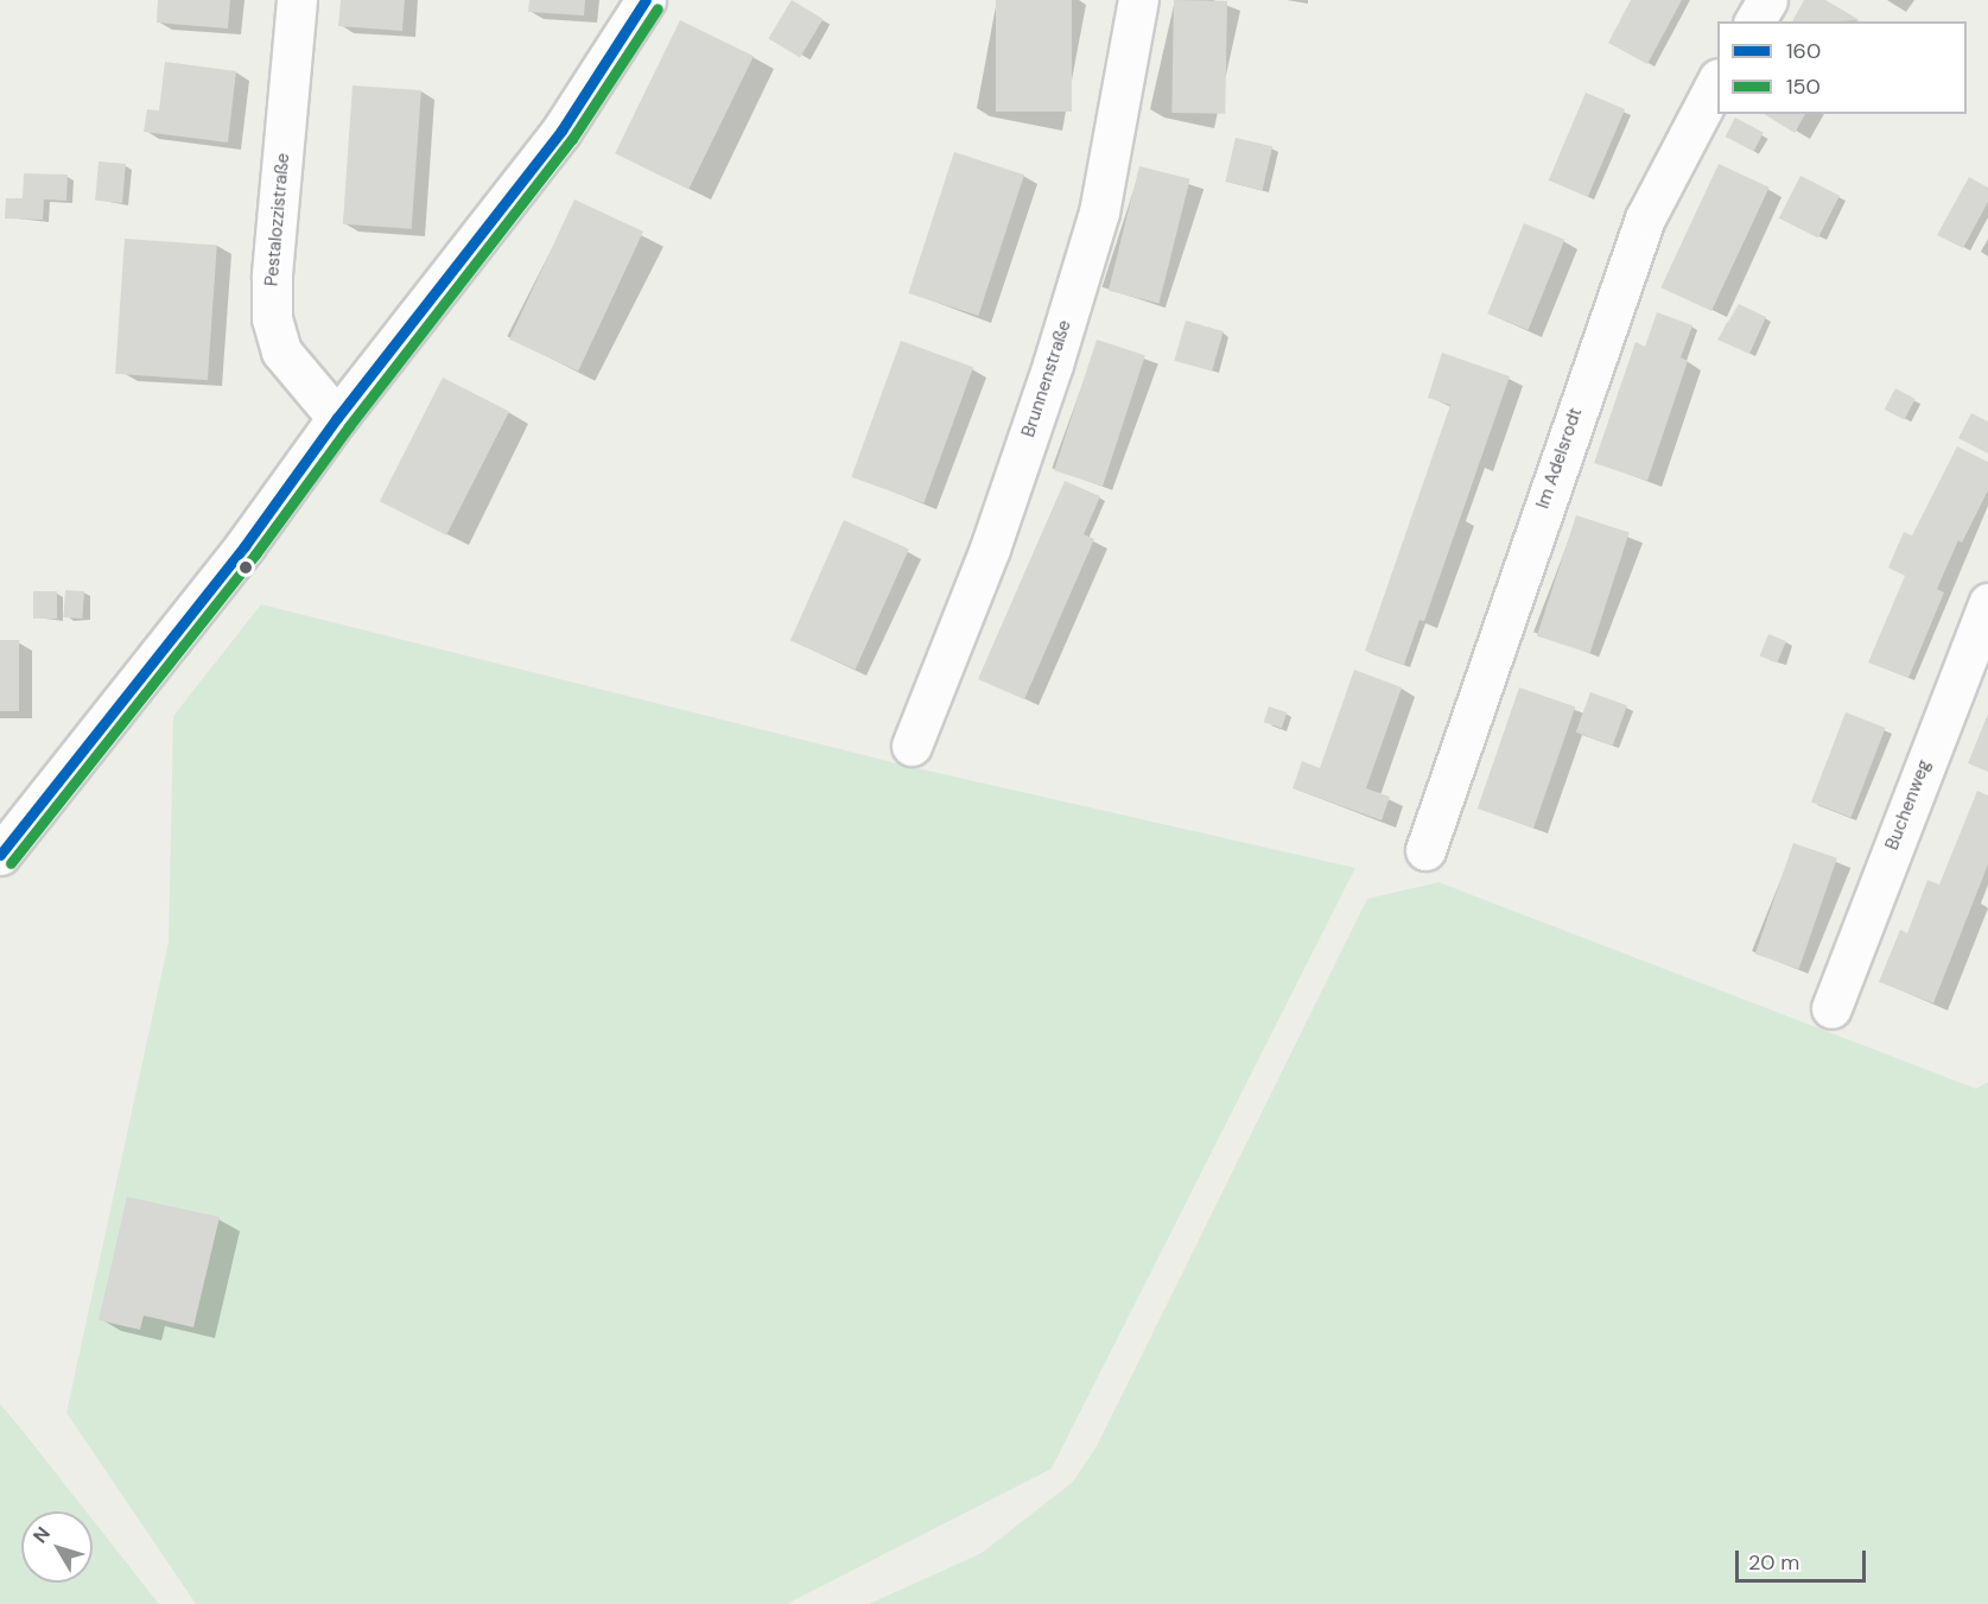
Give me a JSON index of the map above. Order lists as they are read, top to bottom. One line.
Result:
{"streets":{"street":["Pestalozzistraße","Brunnenstraße","Im Adelsrodt","Buchenweg"]},"lines":["transit line 160","transit line 150"],"legend":["160","150"],"scale_bar":"20 m","north":"top left"}
